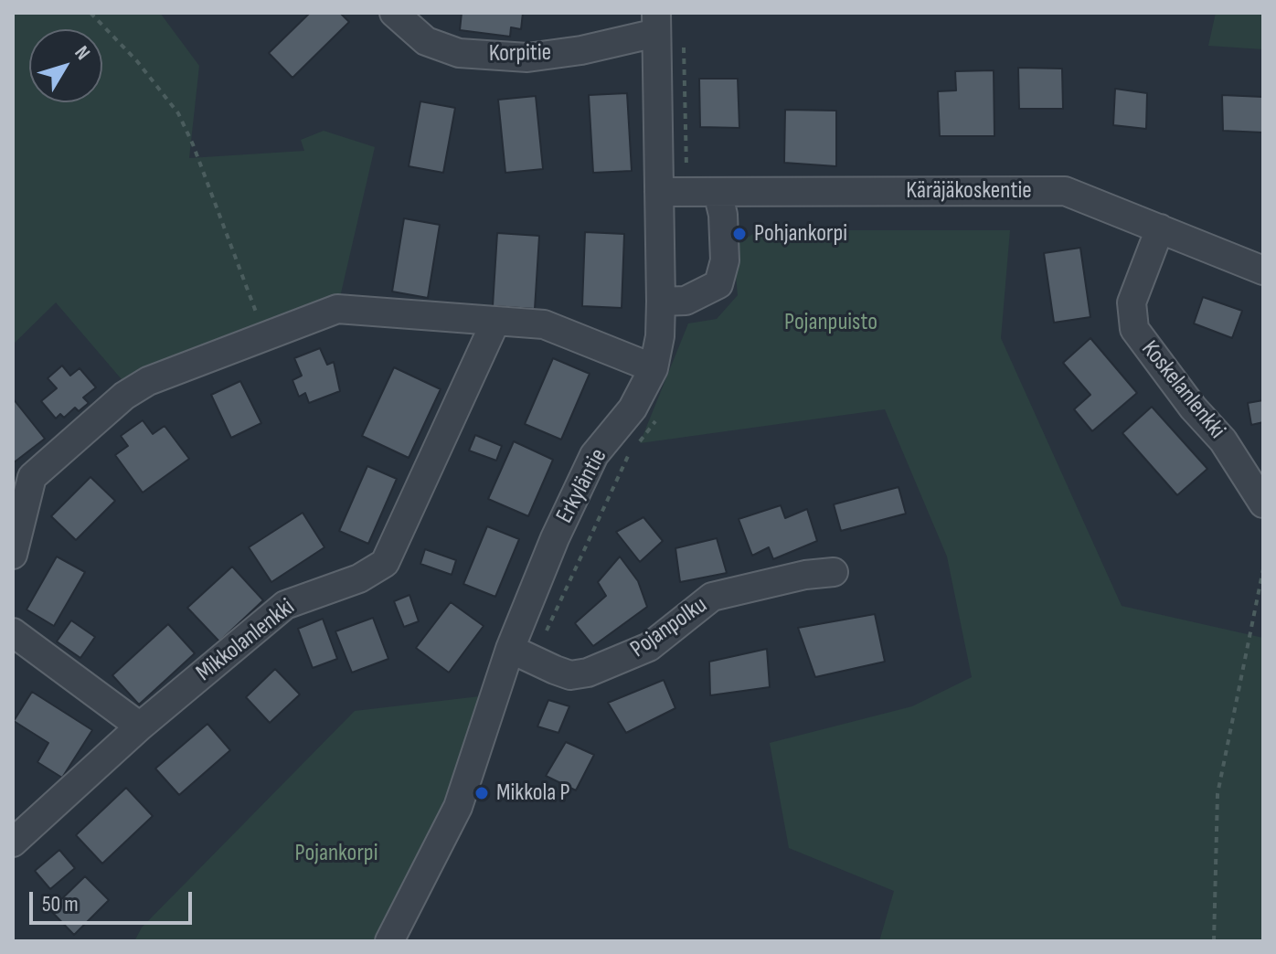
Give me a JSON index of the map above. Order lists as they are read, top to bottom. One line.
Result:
{"streets":{"street":["Korpitie","Käräjäkoskentie","Koskelanlenkki","Erkyläntie","Pojanpolku","Mikkolanlenkki"]},"crossings":[["Korpitie","Erkyläntie"],["Käräjäkoskentie","Koskelanlenkki"],["Käräjäkoskentie","Erkyläntie"],["Erkyläntie","Pojanpolku"]],"parks":["Pojanpuisto","Pojankorpi"],"places":["Pohjankorpi","Mikkola P"],"scale_bar":"50 m","north":"top right"}
